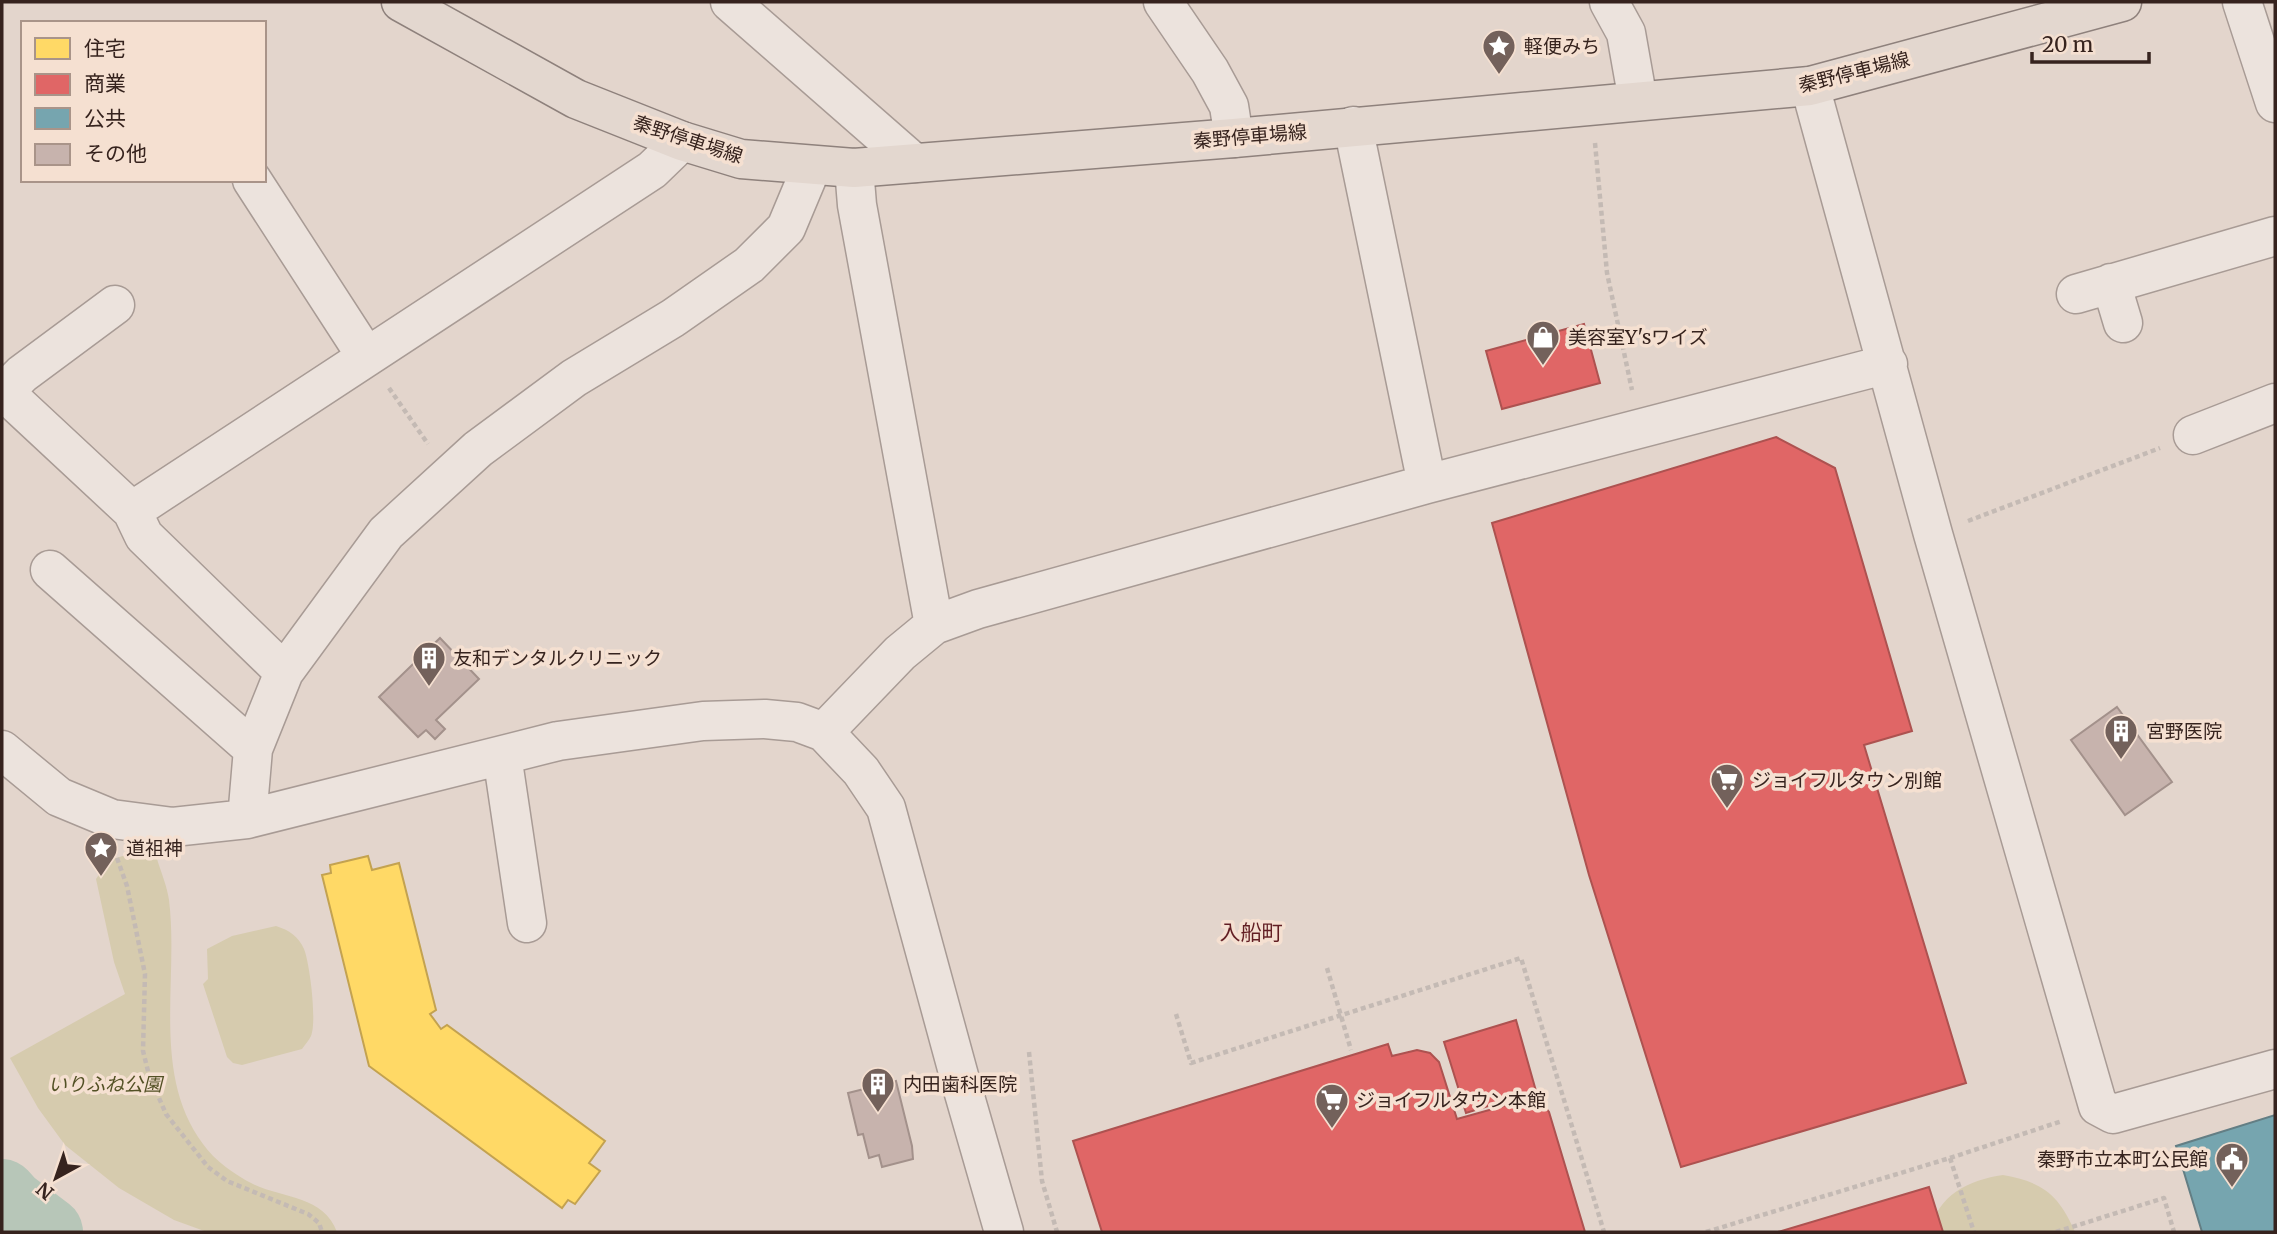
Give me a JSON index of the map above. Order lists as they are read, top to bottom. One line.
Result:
{"streets":{"main road":["秦野停車場線"]},"districts":["入船町"],"parks":["いりふね公園"],"places":{"place":["軽便みち","道祖神"],"shop":["美容室Y'sワイズ"],"building":["友和デンタルクリニック","宮野医院","内田歯科医院"],"supermarket":["ジョイフルタウン別館","ジョイフルタウン本館"],"public building":["秦野市立本町公民館"]},"legend":["住宅","商業","公共","その他"],"scale_bar":"20 m","north":"bottom left"}
